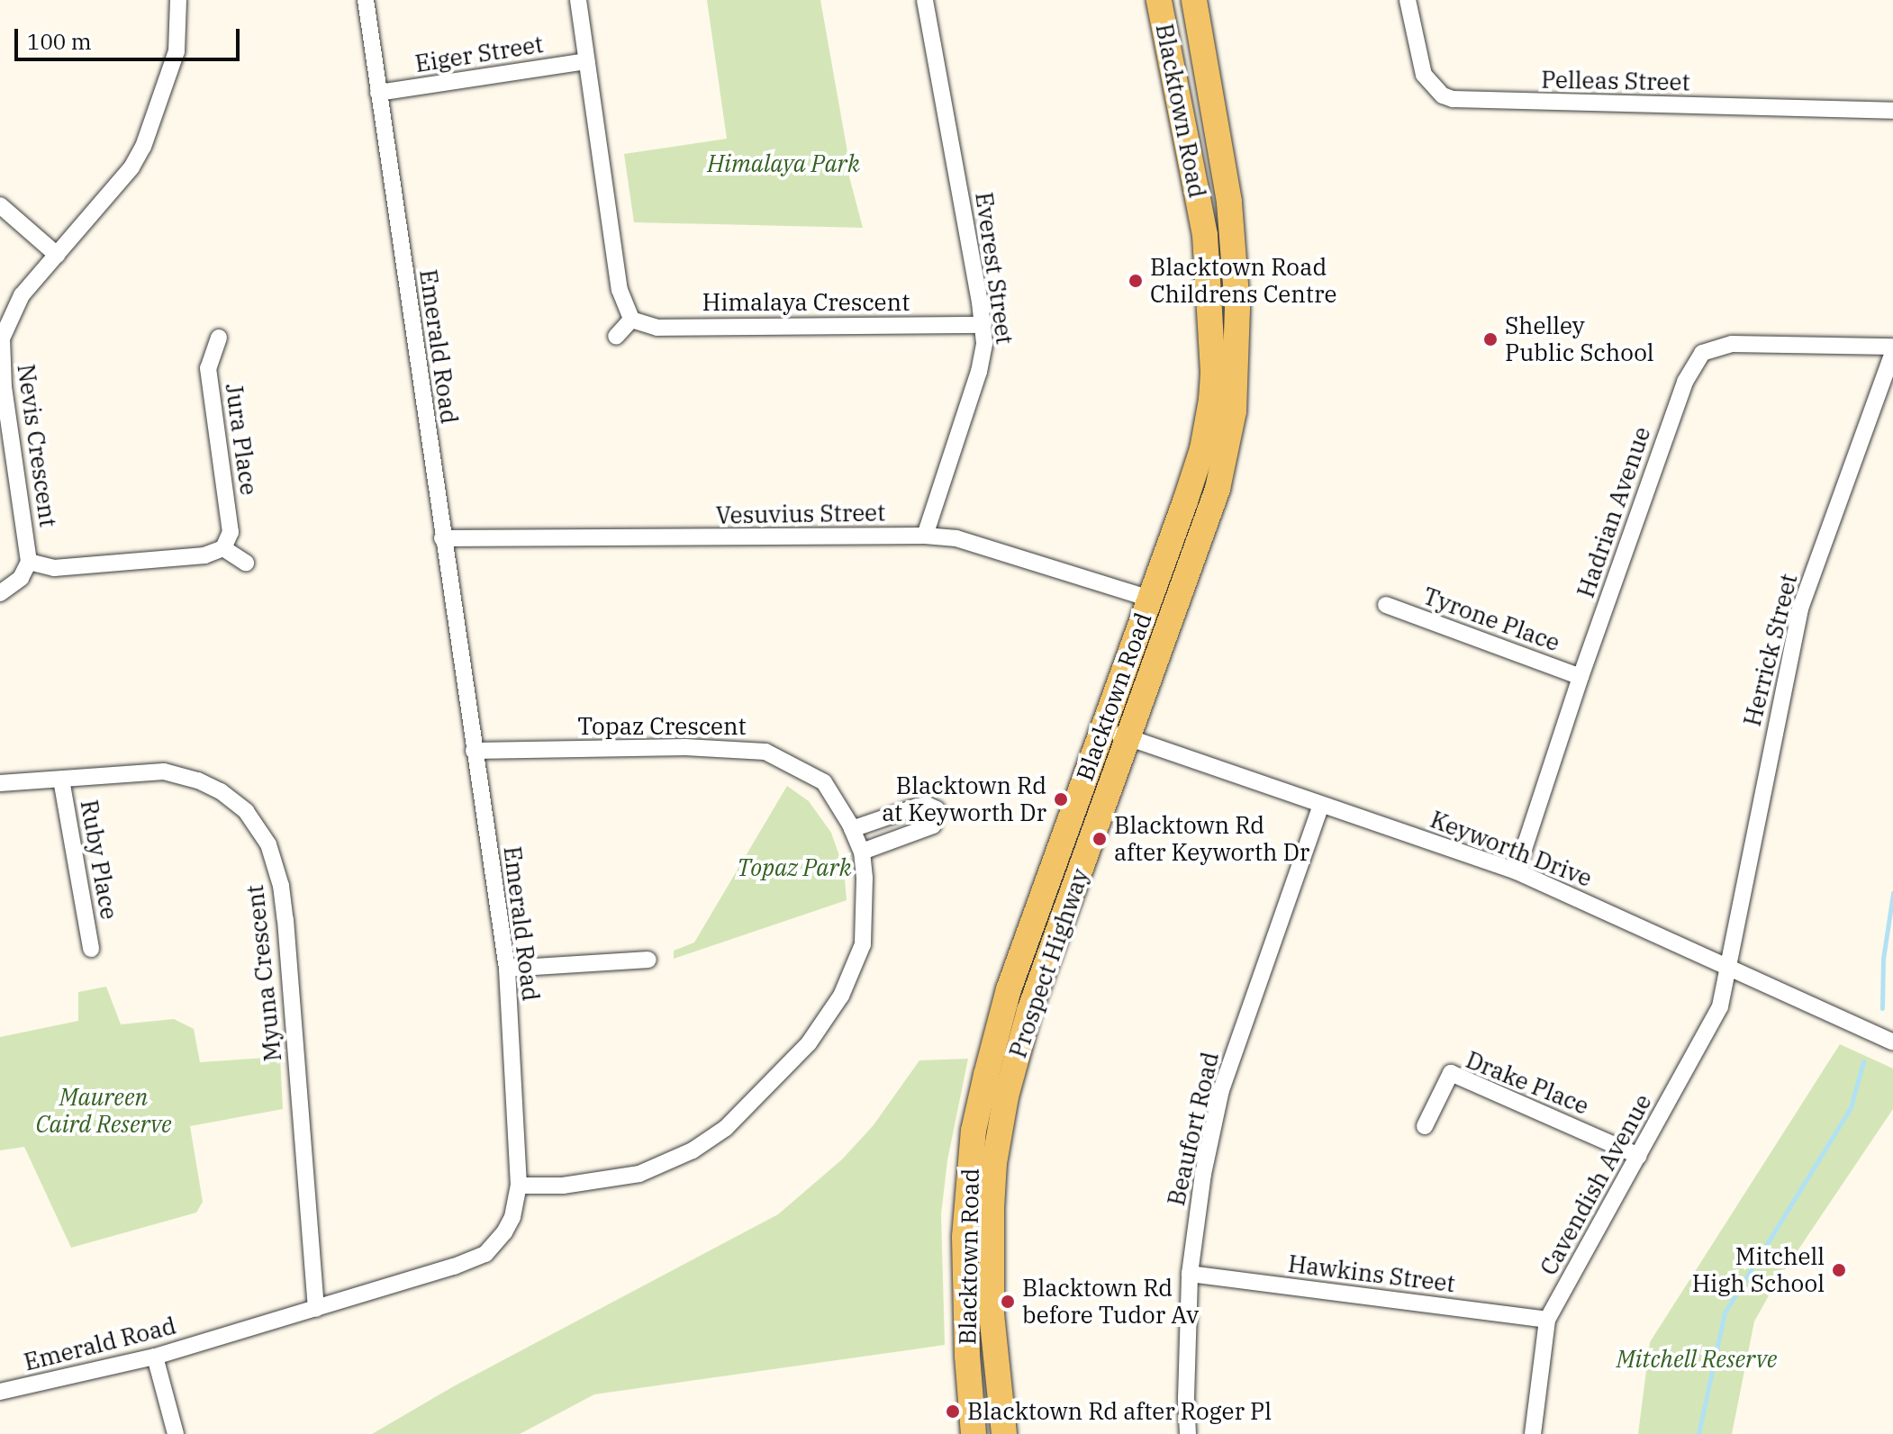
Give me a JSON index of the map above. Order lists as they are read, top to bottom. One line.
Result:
{"streets":{"main road":["Blacktown Road","Prospect Highway"],"street":["Eiger Street","Pelleas Street","Everest Street","Himalaya Crescent","Emerald Road","Jura Place","Nevis Crescent","Hadrian Avenue","Vesuvius Street","Tyrone Place","Herrick Street","Topaz Crescent","Keyworth Drive","Ruby Place","Myuna Crescent","Drake Place","Beaufort Road","Cavendish Avenue","Hawkins Street"]},"crossings":[["Eiger Street","Emerald Road"],["Blacktown Road","Vesuvius Street"],["Blacktown Road","Keyworth Drive"],["Everest Street","Himalaya Crescent"],["Everest Street","Vesuvius Street"],["Emerald Road","Vesuvius Street"],["Emerald Road","Topaz Crescent"],["Emerald Road","Myuna Crescent"],["Hadrian Avenue","Tyrone Place"],["Hadrian Avenue","Herrick Street"],["Hadrian Avenue","Keyworth Drive"],["Herrick Street","Keyworth Drive"],["Herrick Street","Cavendish Avenue"],["Keyworth Drive","Prospect Highway"],["Keyworth Drive","Beaufort Road"],["Keyworth Drive","Cavendish Avenue"],["Ruby Place","Myuna Crescent"],["Drake Place","Cavendish Avenue"],["Beaufort Road","Hawkins Street"],["Cavendish Avenue","Hawkins Street"]],"parks":["Himalaya Park","Topaz Park","Maureen Caird Reserve","Mitchell Reserve"],"places":["Blacktown Road Childrens Centre","Shelley Public School","Blacktown Rd at Keyworth Dr","Blacktown Rd after Keyworth Dr","Mitchell High School","Blacktown Rd before Tudor Av","Blacktown Rd after Roger Pl"],"scale_bar":"100 m"}
